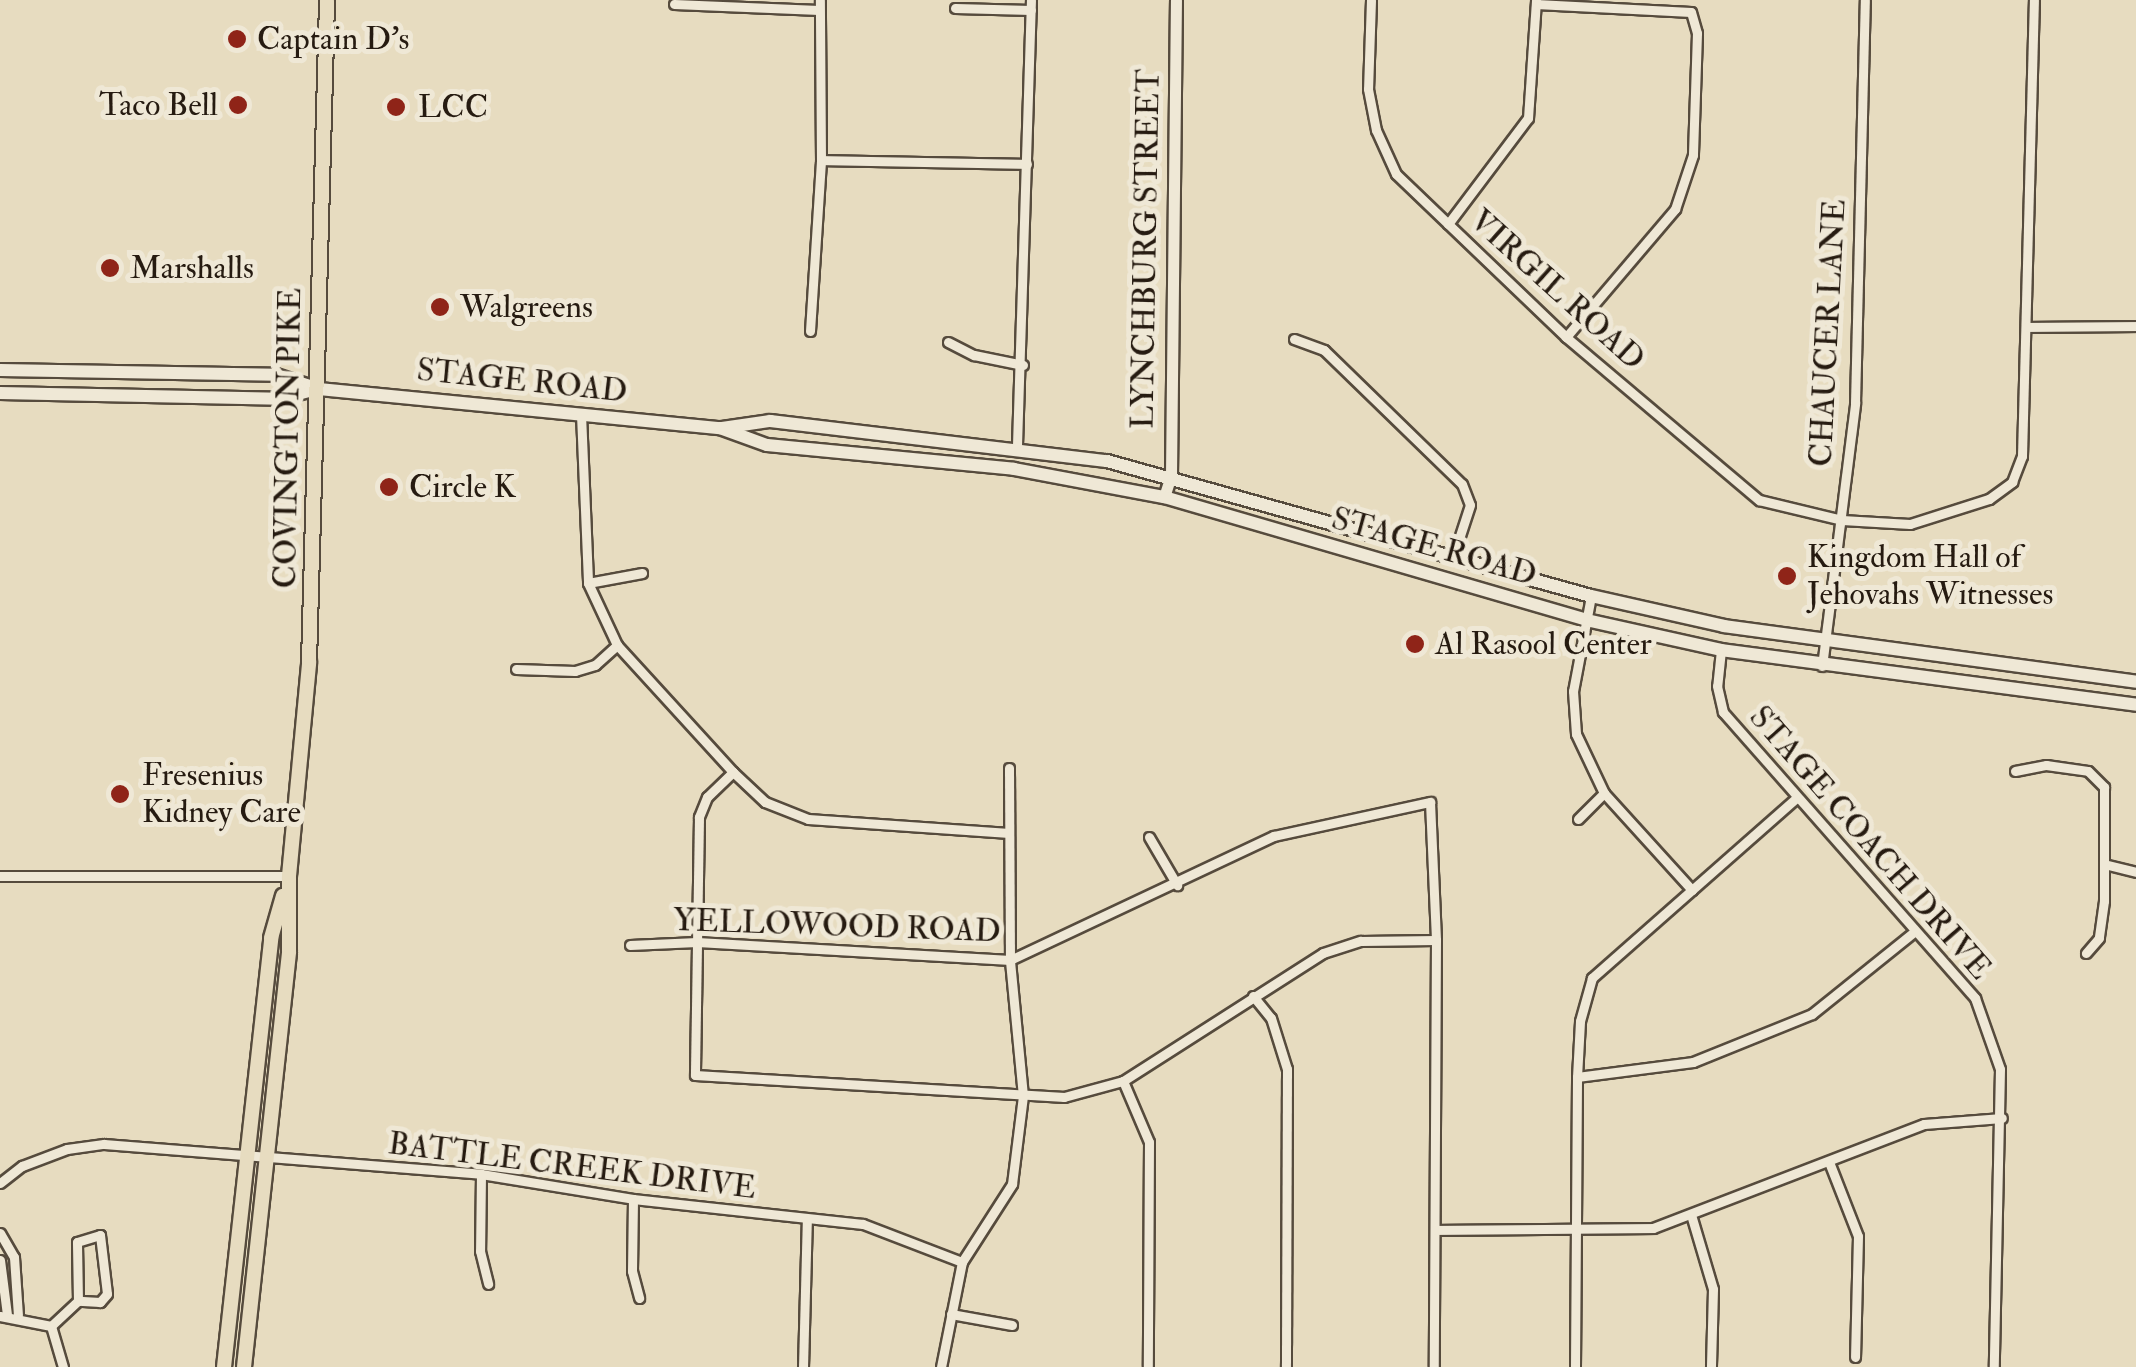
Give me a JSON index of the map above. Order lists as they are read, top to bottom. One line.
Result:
{"streets":{"main road":["STAGE ROAD","COVINGTON PIKE"],"street":["LYNCHBURG STREET","VIRGIL ROAD","CHAUCER LANE","STAGE COACH DRIVE","YELLOWOOD ROAD","BATTLE CREEK DRIVE"]},"crossings":[["LYNCHBURG STREET","STAGE ROAD"],["VIRGIL ROAD","CHAUCER LANE"],["CHAUCER LANE","STAGE ROAD"],["STAGE ROAD","COVINGTON PIKE"],["STAGE ROAD","STAGE COACH DRIVE"],["COVINGTON PIKE","BATTLE CREEK DRIVE"]],"places":["Captain D's","Taco Bell","LCC","Marshalls","Walgreens","Circle K","Kingdom Hall of Jehovahs Witnesses","Al Rasool Center","Fresenius Kidney Care"]}
